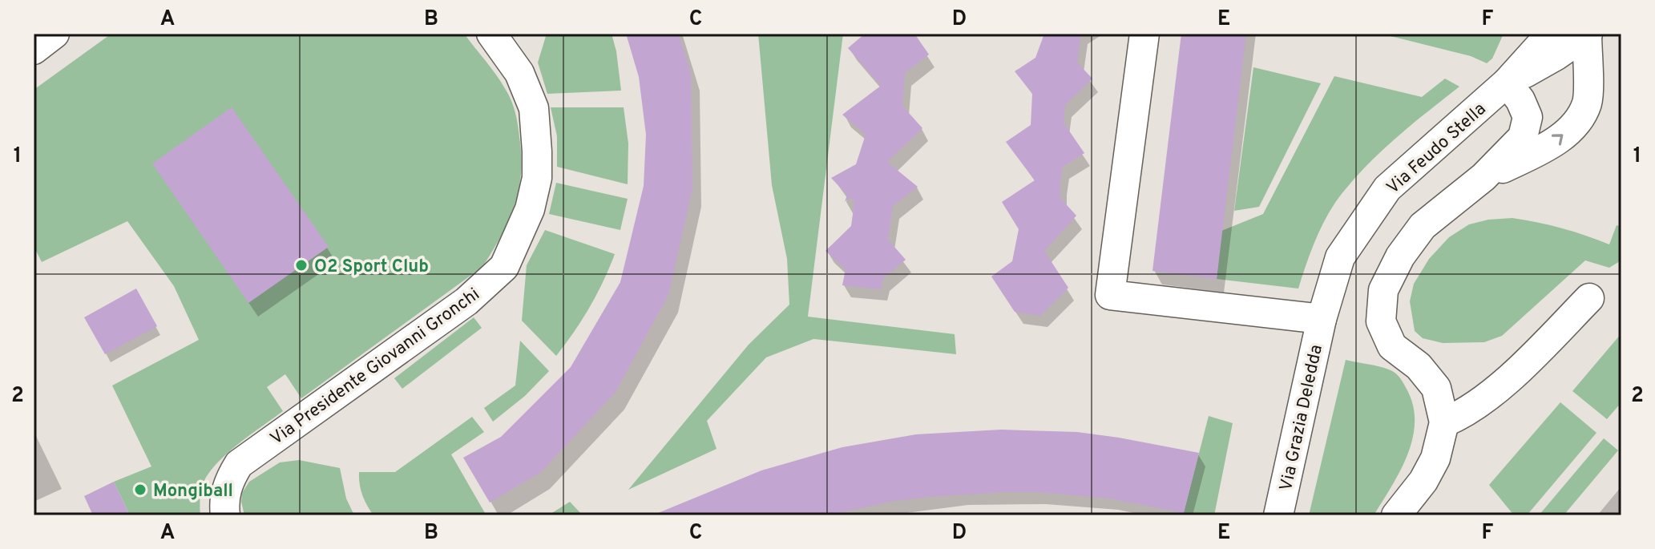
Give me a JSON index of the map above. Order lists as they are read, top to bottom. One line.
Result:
{"streets":{"street":["Via Feudo Stella","Via Presidente Giovanni Gronchi","Via Grazia Deledda"]},"crossings":[["Via Feudo Stella","Via Grazia Deledda"]],"places":["O2 Sport Club","Mongiball"],"grid":{"columns":["A","B","C","D","E","F"],"rows":["1","2"]}}
